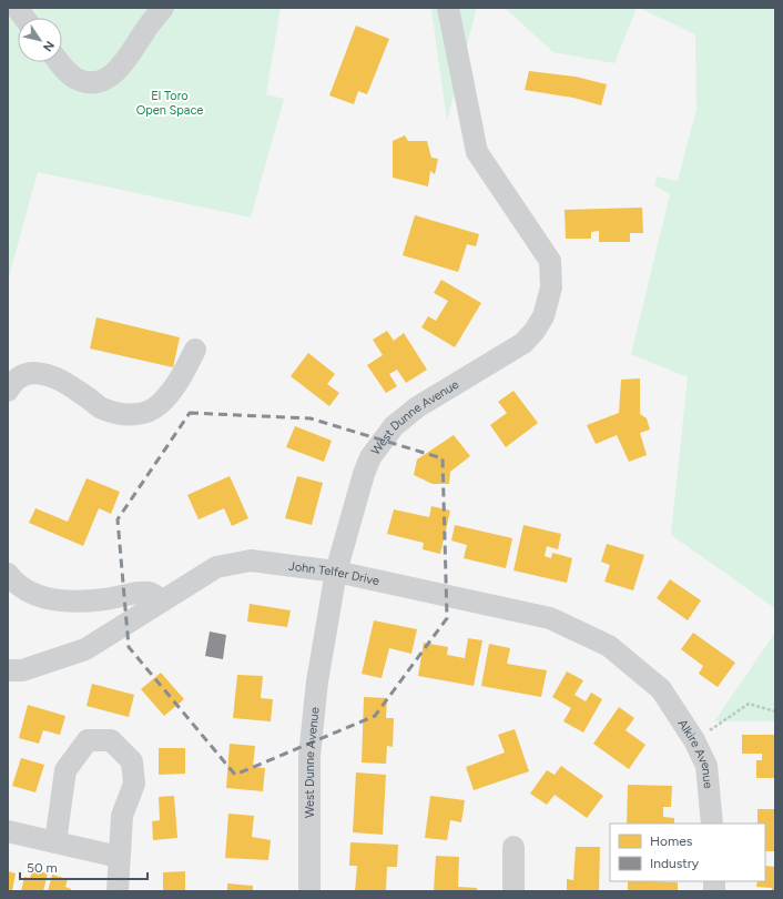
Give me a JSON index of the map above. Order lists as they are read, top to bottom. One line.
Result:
{"streets":{"street":["West Dunne Avenue","John Telfer Drive","Alkire Avenue"]},"crossings":[["West Dunne Avenue","John Telfer Drive"],["John Telfer Drive","Alkire Avenue"]],"parks":["El Toro Open Space"],"legend":["Homes","Industry"],"scale_bar":"50 m","north":"bottom right"}
